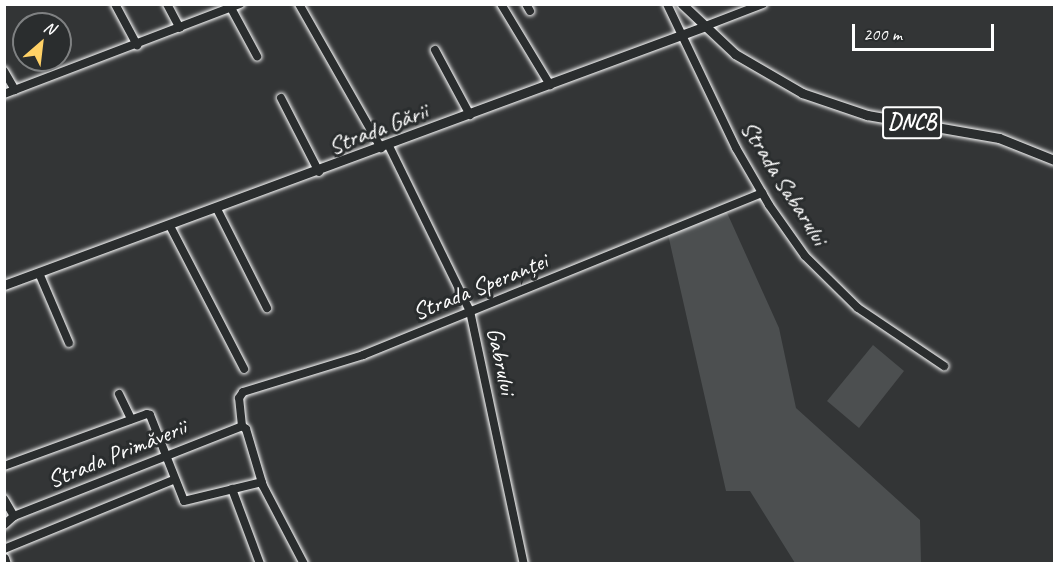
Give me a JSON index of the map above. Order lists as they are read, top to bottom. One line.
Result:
{"streets":{"main road":["DNCB","Strada Gării"],"street":["Strada Sabarului","Strada Speranței","Gabrului","Strada Primăverii"]},"crossings":[["DNCB","Strada Gării"],["Strada Gării","Strada Sabarului"],["Strada Gării","Gabrului"],["Strada Sabarului","Strada Speranței"],["Strada Speranței","Gabrului"],["Strada Speranței","Strada Primăverii"]],"scale_bar":"200 m","north":"top right"}
